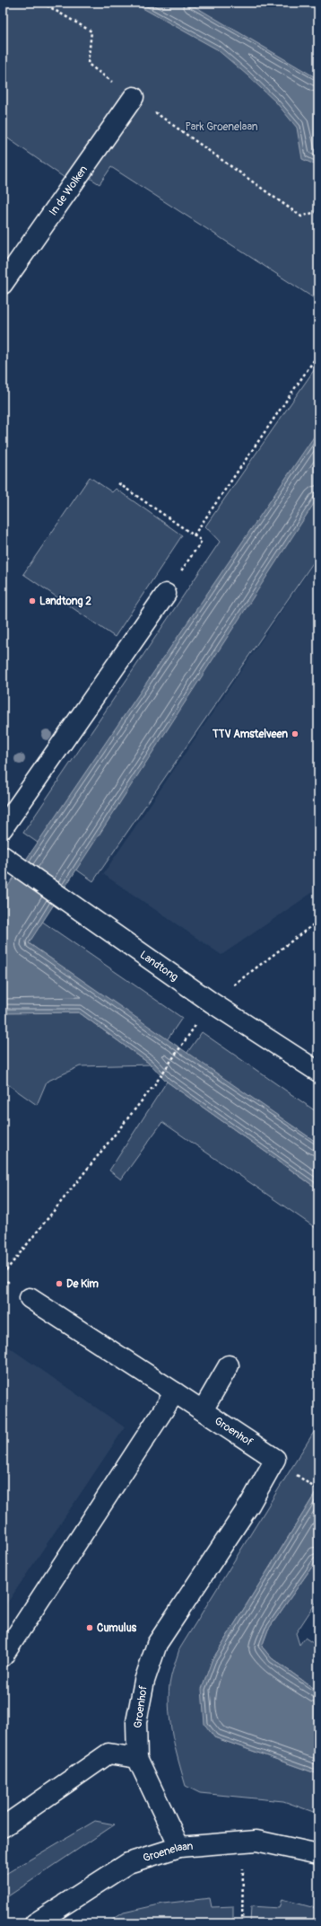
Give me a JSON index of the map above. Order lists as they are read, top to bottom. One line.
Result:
{"streets":{"street":["In de Wolken","Landtong","Groenhof","Groenelaan"]},"crossings":[["Groenhof","Groenelaan"]],"parks":["Park Groenelaan"],"places":["Landtong 2","TTV Amstelveen","De Kim","Cumulus"]}
